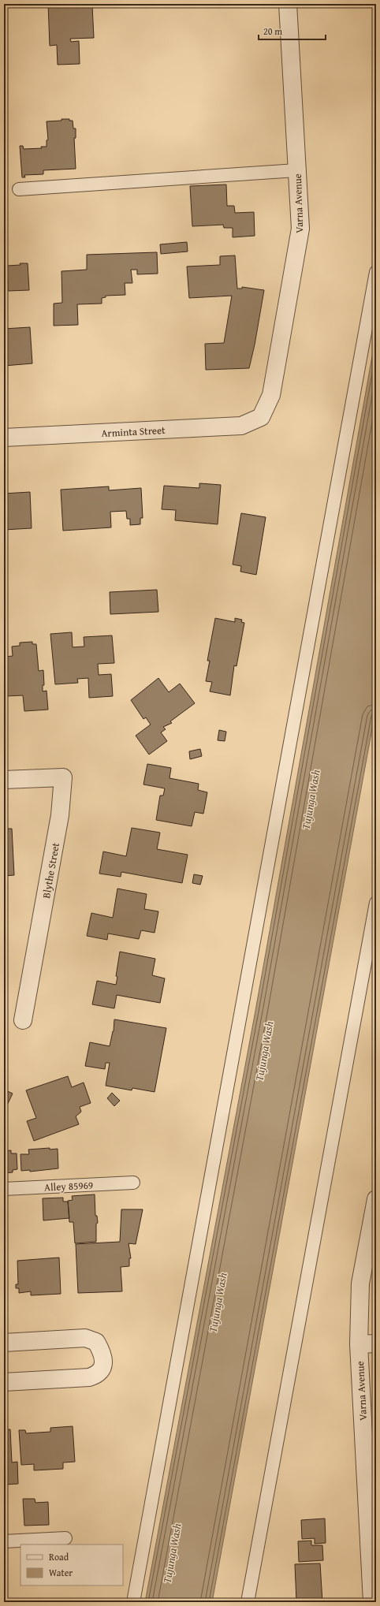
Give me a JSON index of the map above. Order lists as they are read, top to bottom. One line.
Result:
{"streets":{"street":["Varna Avenue","Arminta Street","Blythe Street"],"lane":["Alley 85969"]},"crossings":[["Varna Avenue","Arminta Street"]],"water":["Tujunga Wash"],"legend":["Road","Water"],"scale_bar":"20 m"}
